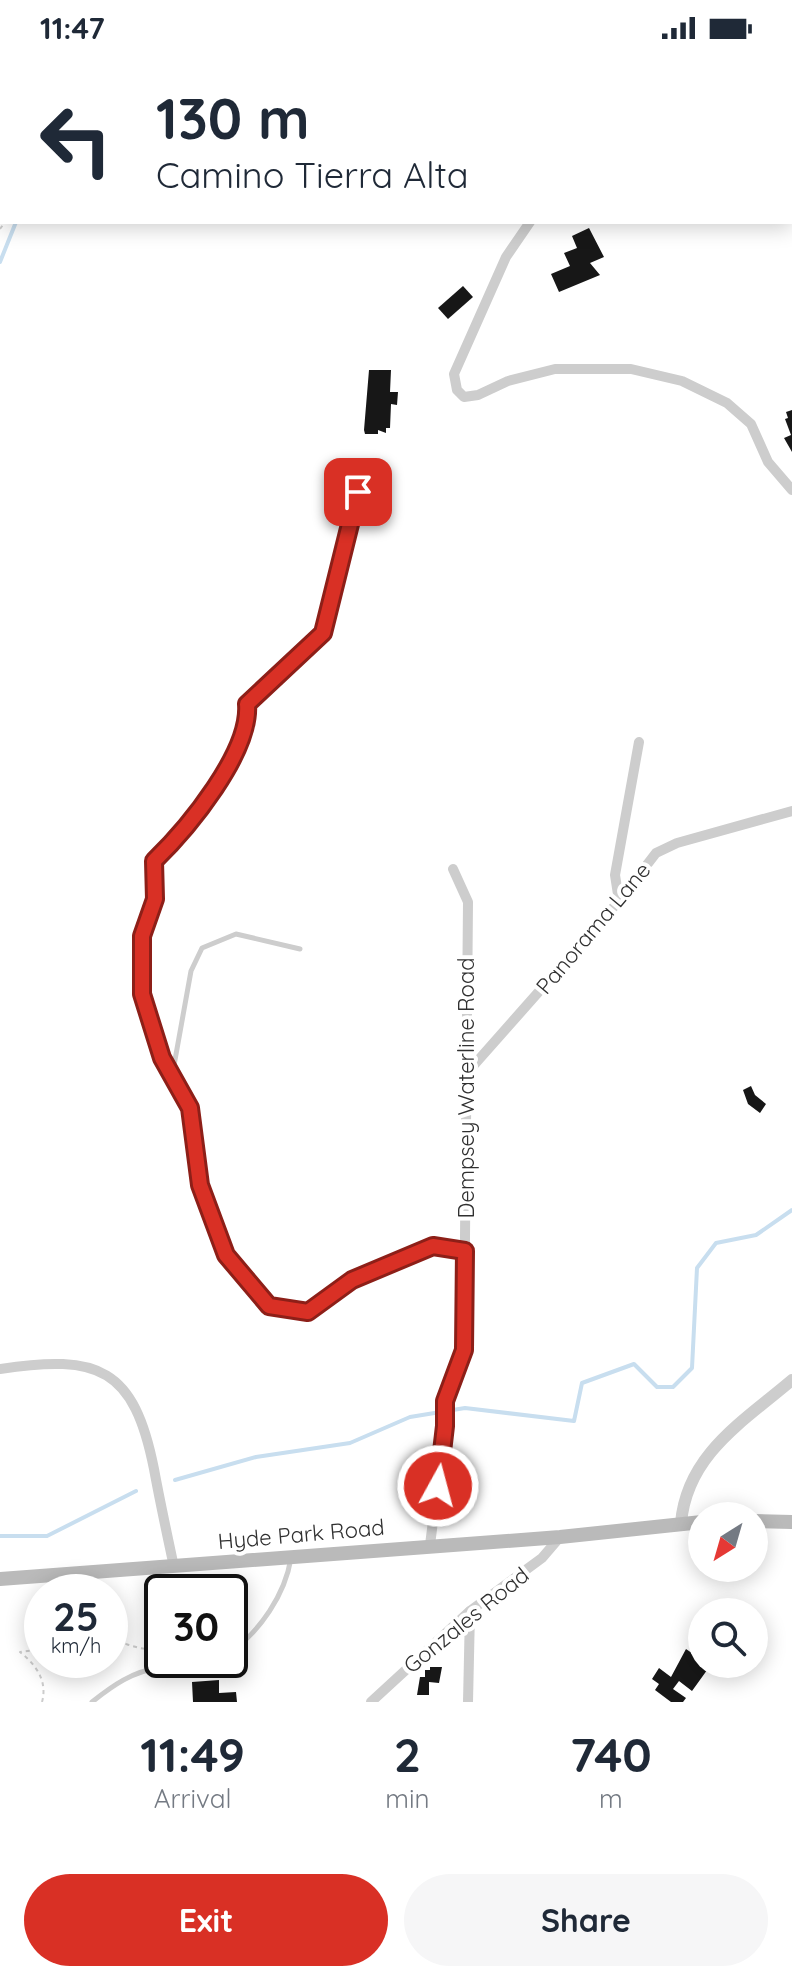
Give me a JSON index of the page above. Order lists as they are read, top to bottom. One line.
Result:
{"streets":{"main road":["Hyde Park Road"],"street":["Panorama Lane","Dempsey Waterline Road","Gonzales Road"]},"crossings":[["Panorama Lane","Dempsey Waterline Road"],["Dempsey Waterline Road","Hyde Park Road"],["Hyde Park Road","Gonzales Road"]],"north":"bottom left","page":{"status":"11:47","turn":["130 m","Camino Tierra Alta"],"speed":"25 km/h","limit":"30","eta":["11:49","Arrival","2","min","740","m"],"buttons":["Exit","Share"]}}
